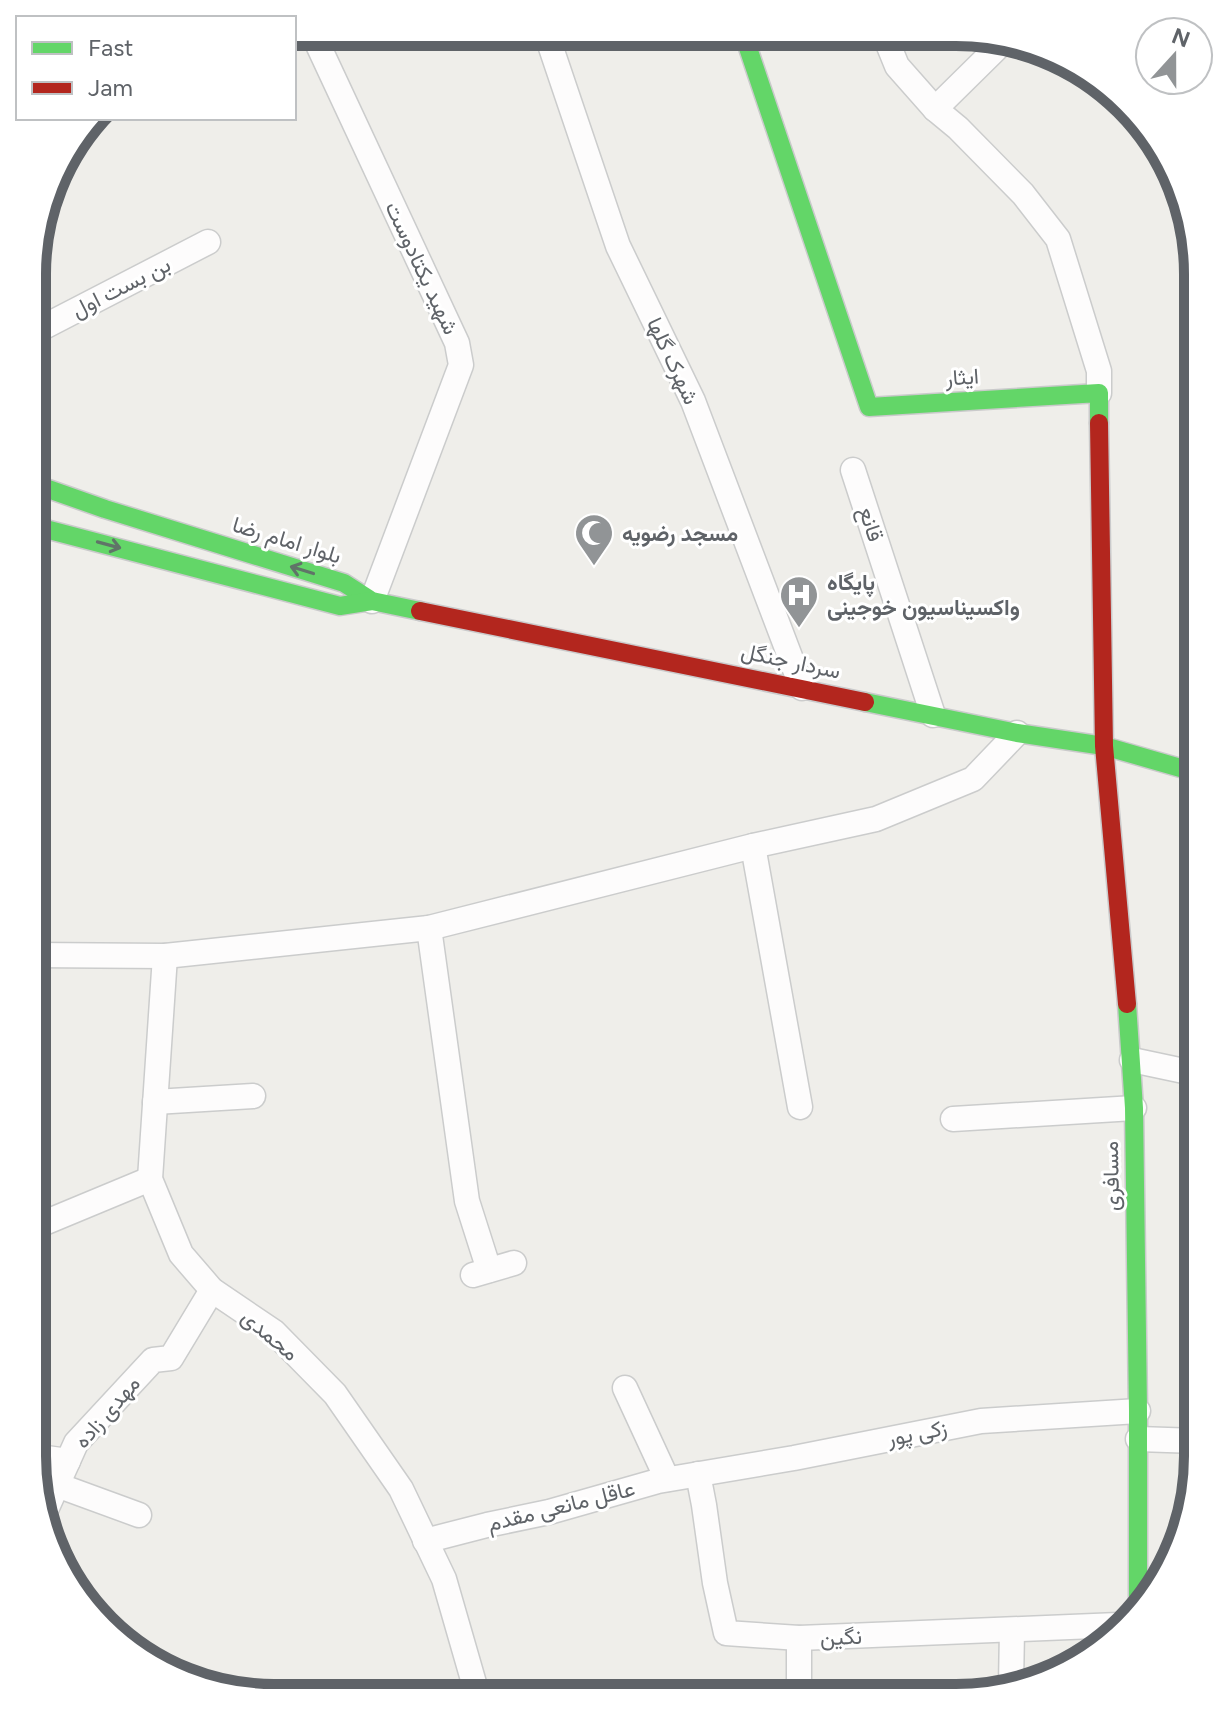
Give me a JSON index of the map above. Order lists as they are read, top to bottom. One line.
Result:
{"streets":{"street":["شهید یکتادوست","بن بست اول","شهرک گلها","ایثار","قانع","بلوار امام رضا","سردار جنگل","مسافری","محمدی","مهدی زاده","زکی پور","عاقل مانعی مقدم","نگین"]},"crossings":[["شهید یکتادوست","بلوار امام رضا"],["شهید یکتادوست","سردار جنگل"],["شهرک گلها","سردار جنگل"],["قانع","سردار جنگل"],["بلوار امام رضا","سردار جنگل"],["سردار جنگل","مسافری"],["مسافری","زکی پور"],["محمدی","مهدی زاده"],["محمدی","عاقل مانعی مقدم"],["زکی پور","عاقل مانعی مقدم"],["زکی پور","نگین"],["عاقل مانعی مقدم","نگین"]],"places":{"mosque":["مسجد رضویه"],"hospital":["پایگاه واکسیناسیون خوجینی"]},"legend":["Fast","Jam"],"north":"top"}
